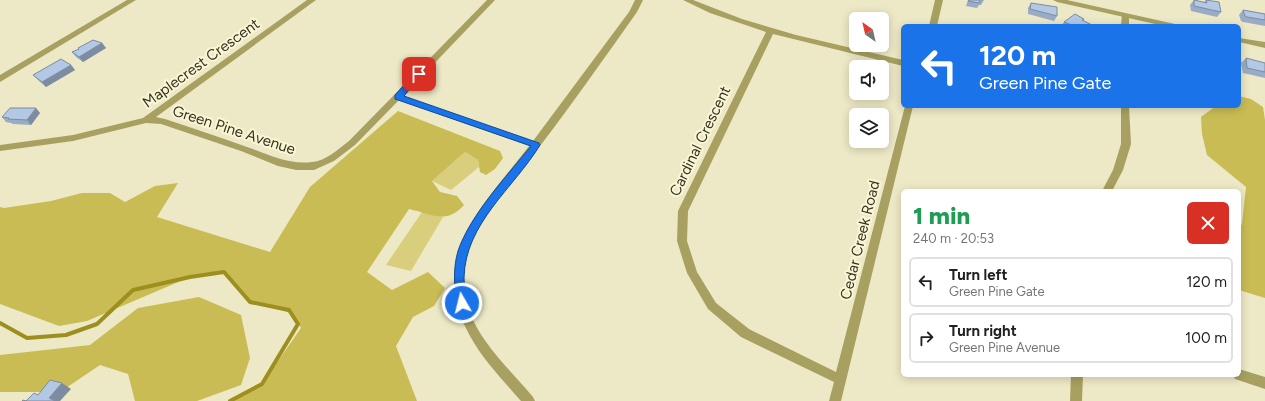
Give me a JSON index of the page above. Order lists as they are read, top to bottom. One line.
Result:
{"streets":{"street":["Maplecrest Crescent","Green Pine Avenue","Cardinal Crescent","Cedar Creek Road"]},"crossings":[["Maplecrest Crescent","Green Pine Avenue"],["Cardinal Crescent","Cedar Creek Road"]],"north":"top left","page":{"turn":["120 m","Green Pine Gate"],"heading":["1 min","240 m · 20:53"],"list":[{"name":"Turn left","note":"Green Pine Gate","value":"120 m"},{"name":"Turn right","note":"Green Pine Avenue","value":"100 m"}]}}
